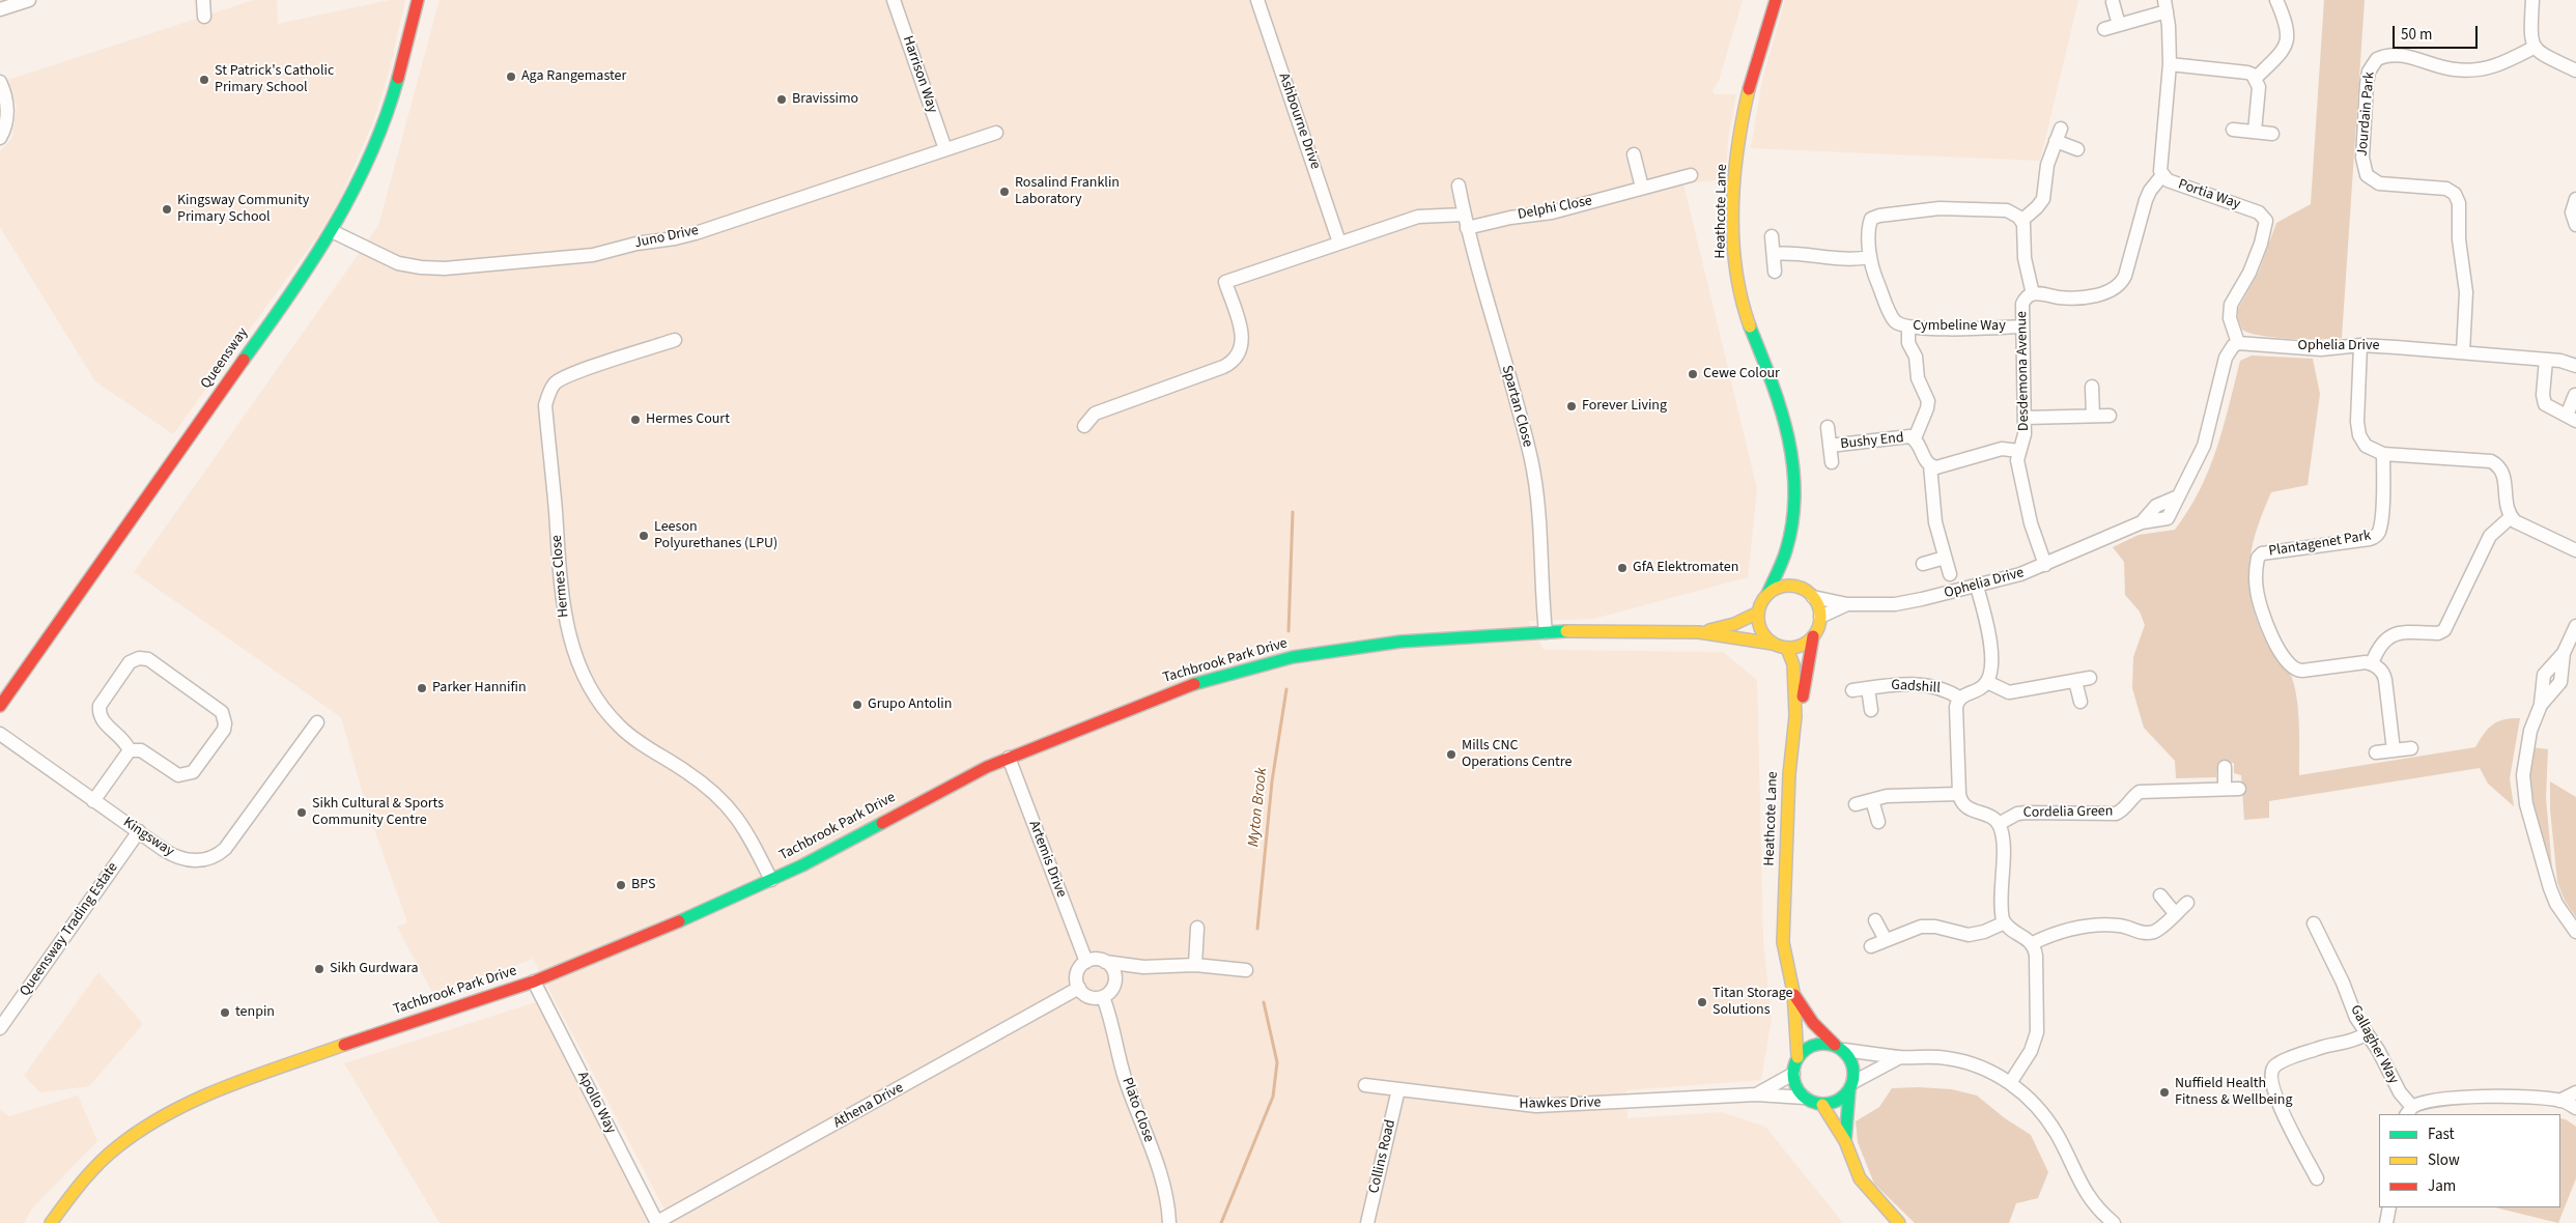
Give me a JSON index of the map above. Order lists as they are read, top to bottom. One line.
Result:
{"streets":{"street":["Harrison Way","Jourdain Park","Ashbourne Drive","Portia Way","Delphi Close","Heathcote Lane","Juno Drive","Cymbeline Way","Ophelia Drive","Queensway","Desdemona Avenue","Spartan Close","Bushy End","Plantagenet Park","Hermes Close","Tachbrook Park Drive","Gadshill","Cordelia Green","Kingsway","Artemis Drive","Queensway Trading Estate","Gallagher Way","Apollo Way","Hawkes Drive","Athena Drive","Plato Close","Collins Road"]},"crossings":[["Harrison Way","Juno Drive"],["Jourdain Park","Ophelia Drive"],["Portia Way","Ophelia Drive"],["Portia Way","Desdemona Avenue"],["Delphi Close","Spartan Close"],["Heathcote Lane","Ophelia Drive"],["Heathcote Lane","Tachbrook Park Drive"],["Heathcote Lane","Hawkes Drive"],["Juno Drive","Queensway"],["Cymbeline Way","Desdemona Avenue"],["Ophelia Drive","Desdemona Avenue"],["Ophelia Drive","Tachbrook Park Drive"],["Spartan Close","Tachbrook Park Drive"],["Hermes Close","Tachbrook Park Drive"],["Tachbrook Park Drive","Artemis Drive"],["Tachbrook Park Drive","Apollo Way"],["Kingsway","Queensway Trading Estate"],["Artemis Drive","Athena Drive"],["Artemis Drive","Plato Close"],["Apollo Way","Athena Drive"],["Hawkes Drive","Collins Road"],["Athena Drive","Plato Close"]],"water":["Myton Brook"],"places":["Aga Rangemaster","St Patrick's Catholic Primary School","Bravissimo","Rosalind Franklin Laboratory","Kingsway Community Primary School","Cewe Colour","Forever Living","Hermes Court","Leeson Polyurethanes (LPU)","GfA Elektromaten","Parker Hannifin","Grupo Antolin","Mills CNC Operations Centre","Sikh Cultural & Sports Community Centre","BPS","Sikh Gurdwara","Titan Storage Solutions","tenpin","Nuffield Health Fitness & Wellbeing"],"legend":["Fast","Slow","Jam"],"scale_bar":"50 m"}
